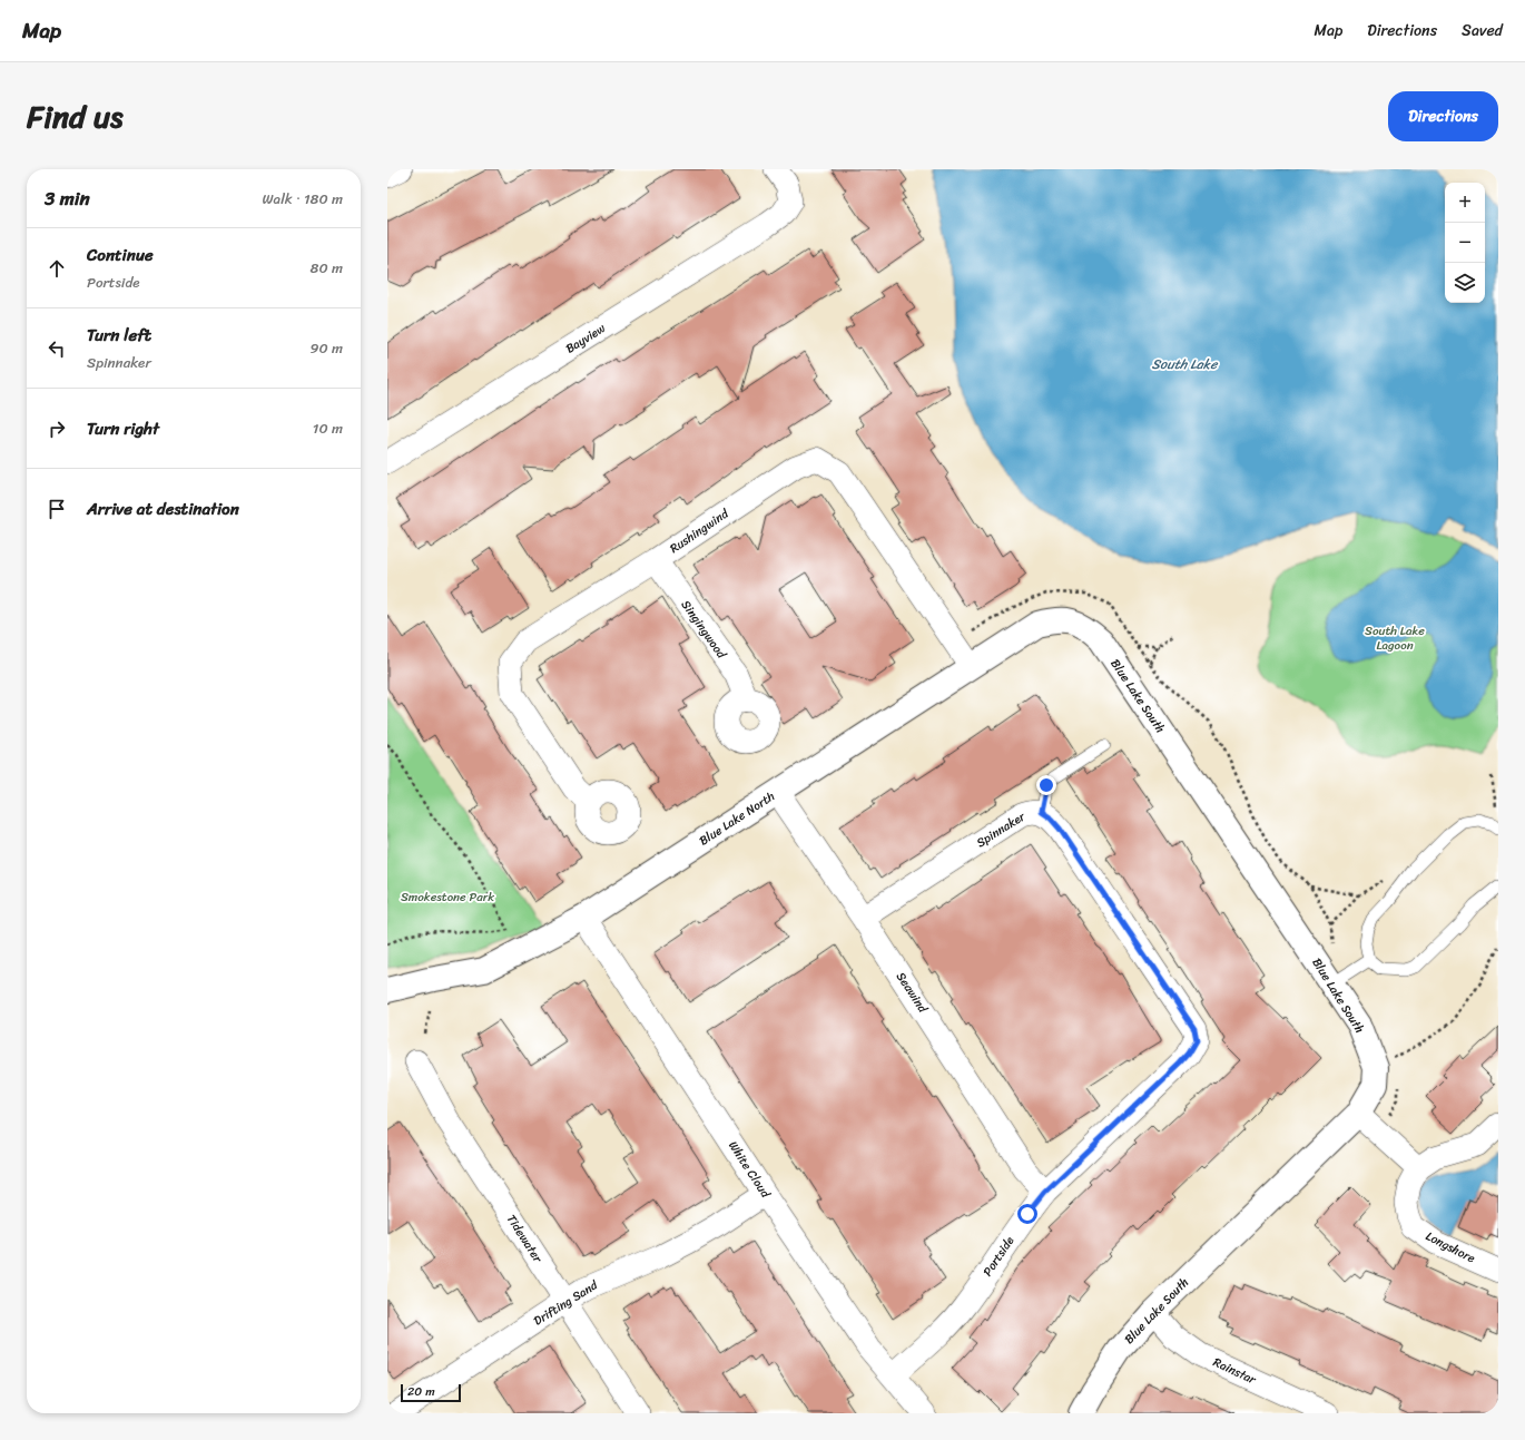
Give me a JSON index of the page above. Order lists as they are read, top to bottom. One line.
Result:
{"streets":{"street":["Bayview","Rushingwind","Singingwood","Blue Lake South","Blue Lake North","Spinnaker","Seawind","White Cloud","Tidewater","Longshore","Portside","Drifting Sand","Rainstar"]},"crossings":[["Rushingwind","Singingwood"],["Rushingwind","Blue Lake North"],["Blue Lake South","Blue Lake North"],["Blue Lake South","Rainstar"],["Blue Lake North","Seawind"],["Blue Lake North","White Cloud"],["Spinnaker","Seawind"],["Spinnaker","Portside"],["Seawind","Portside"],["White Cloud","Portside"],["White Cloud","Drifting Sand"],["Tidewater","Drifting Sand"]],"water":["South Lake"],"parks":["South Lake Lagoon","Smokestone Park"],"scale_bar":"20 m","page":{"header":"Map","nav":["Map","Directions","Saved"],"title":"Find us","buttons":"Directions","heading":["3 min","Walk · 180 m"],"map_buttons":["+","−"],"list":[["Continue","Portside","80 m"],["Turn left","Spinnaker","90 m"],["Turn right","10 m"],"Arrive at destination"],"scale":"20 m"}}
